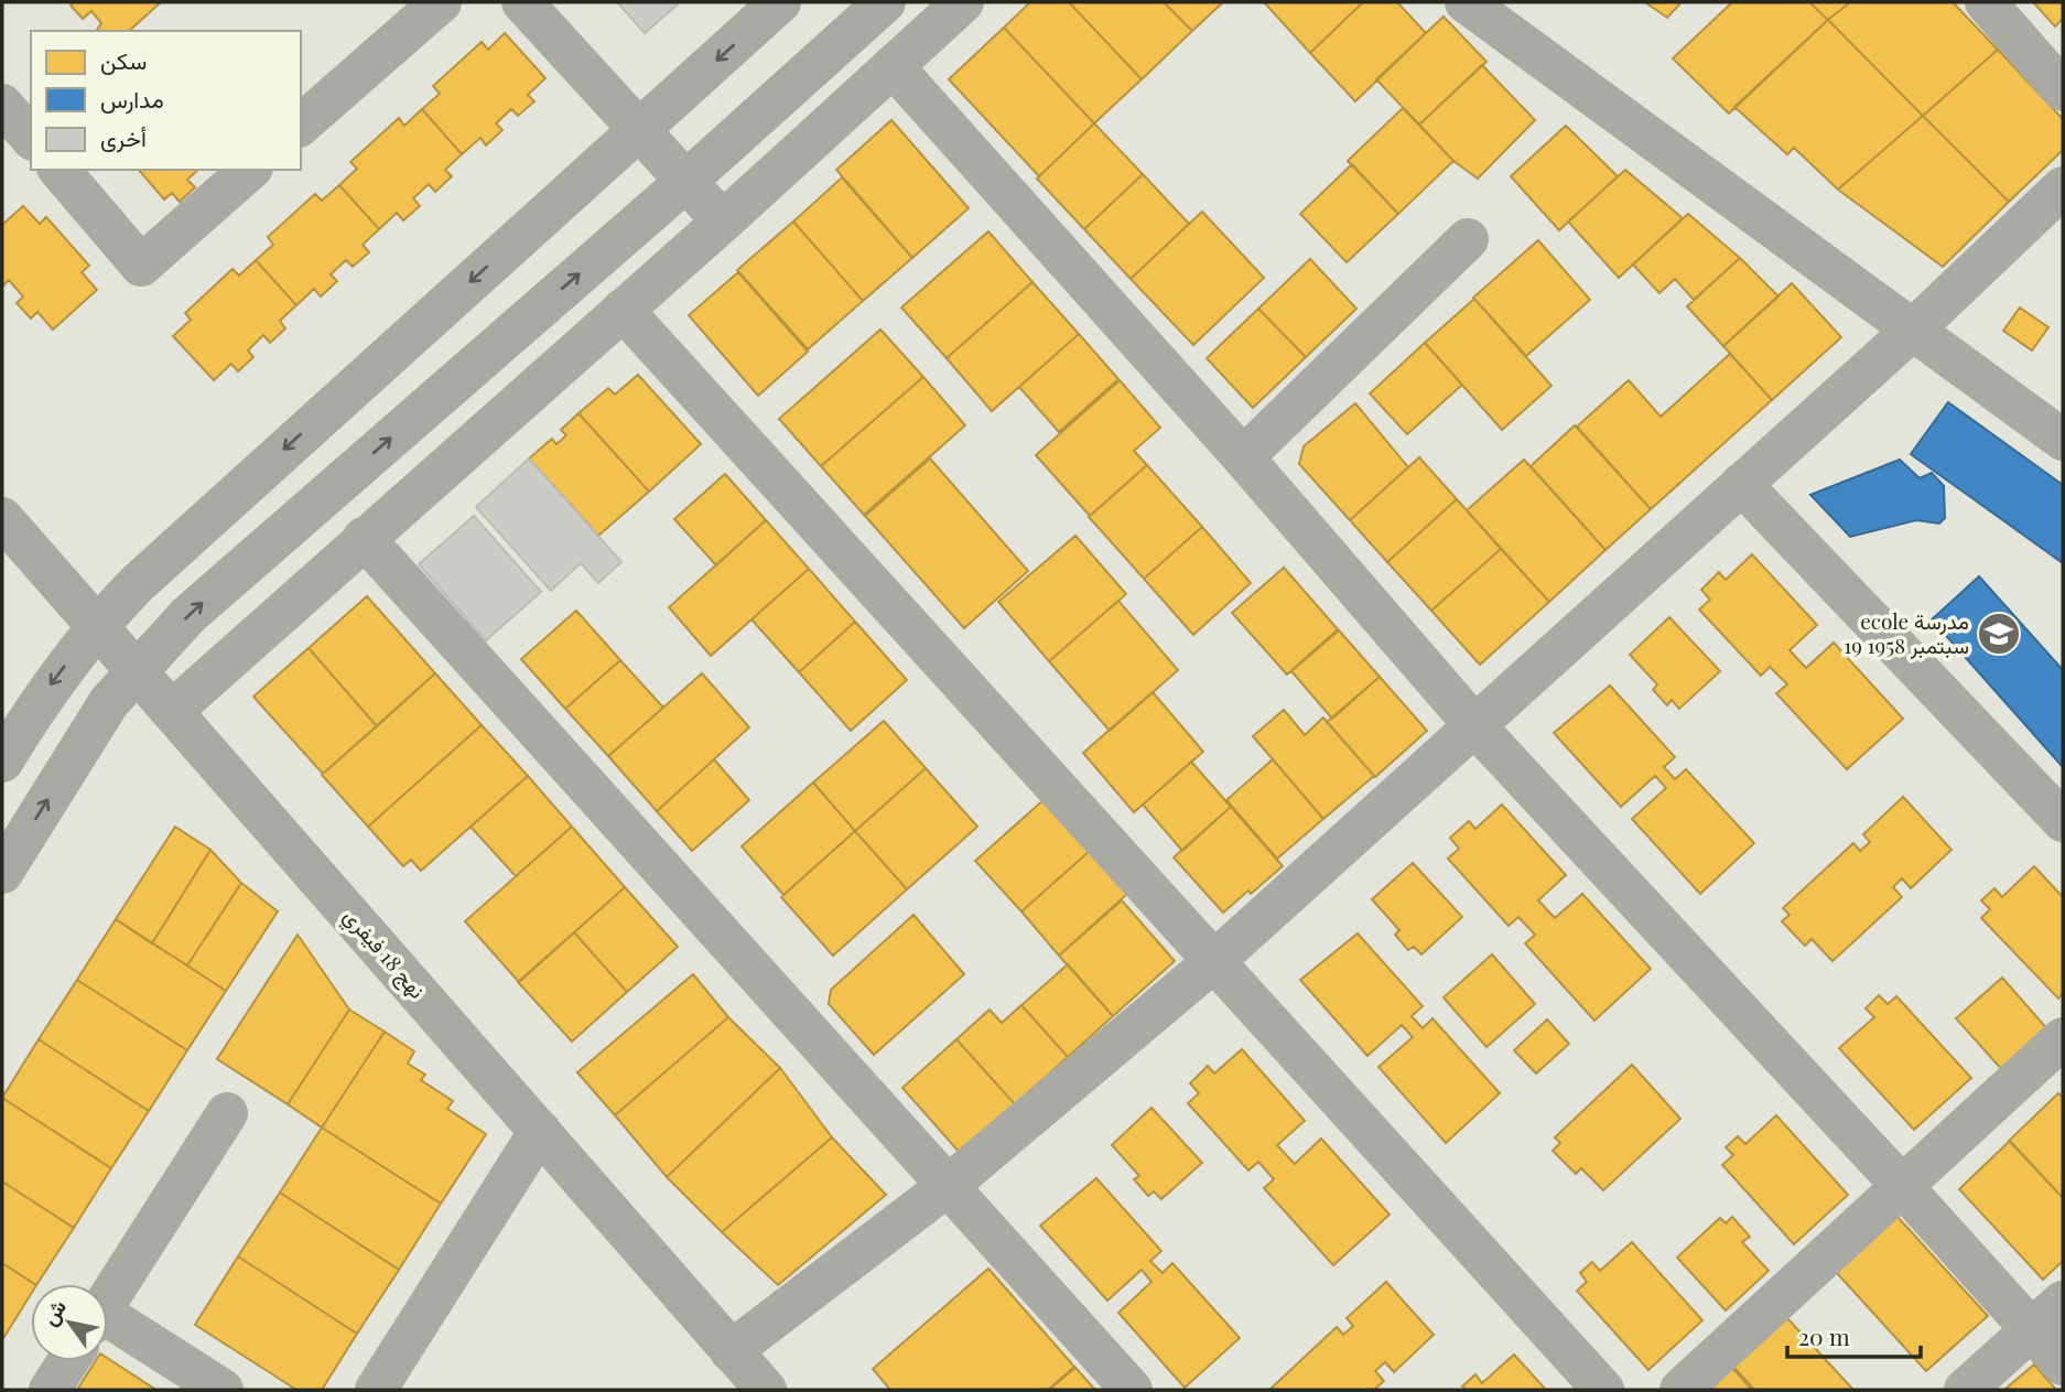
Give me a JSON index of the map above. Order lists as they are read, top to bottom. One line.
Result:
{"streets":{"main road":["نهج 18 فيفري"]},"places":{"school or university":["ecole مدرسة 19 سبتمبر 1958"]},"legend":["سكن","مدارس","أخرى"],"scale_bar":"20 m","north":"top left"}
